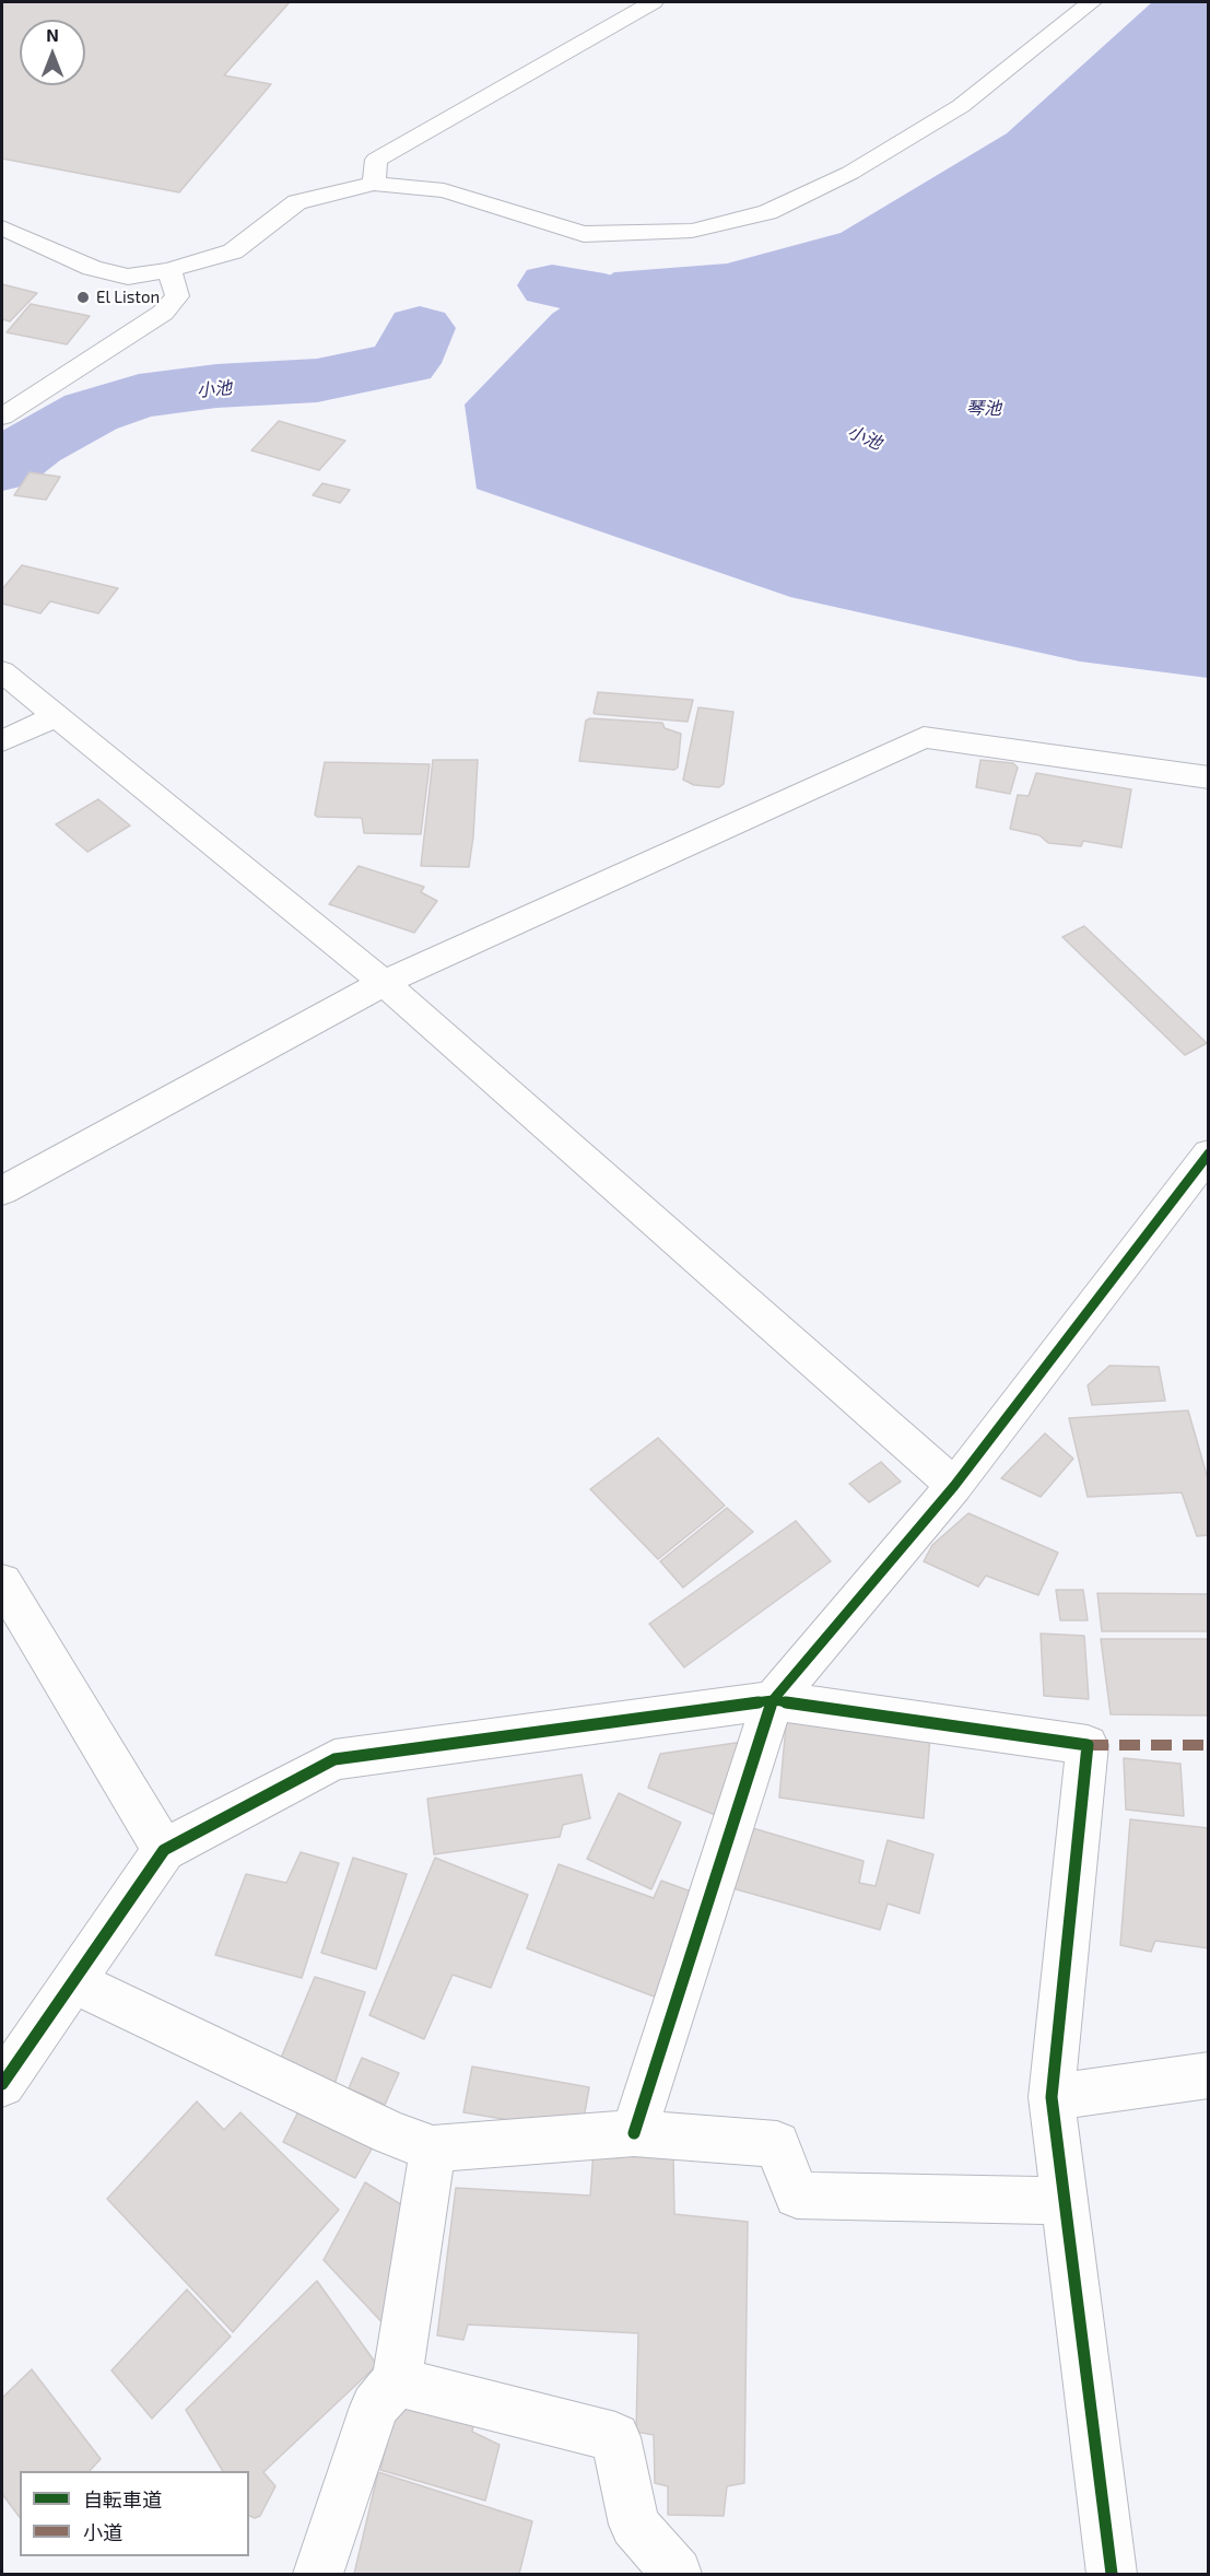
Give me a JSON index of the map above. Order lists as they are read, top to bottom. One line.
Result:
{"water":["小池","琴池"],"places":["El Liston"],"legend":["自転車道","小道"],"north":"top"}
